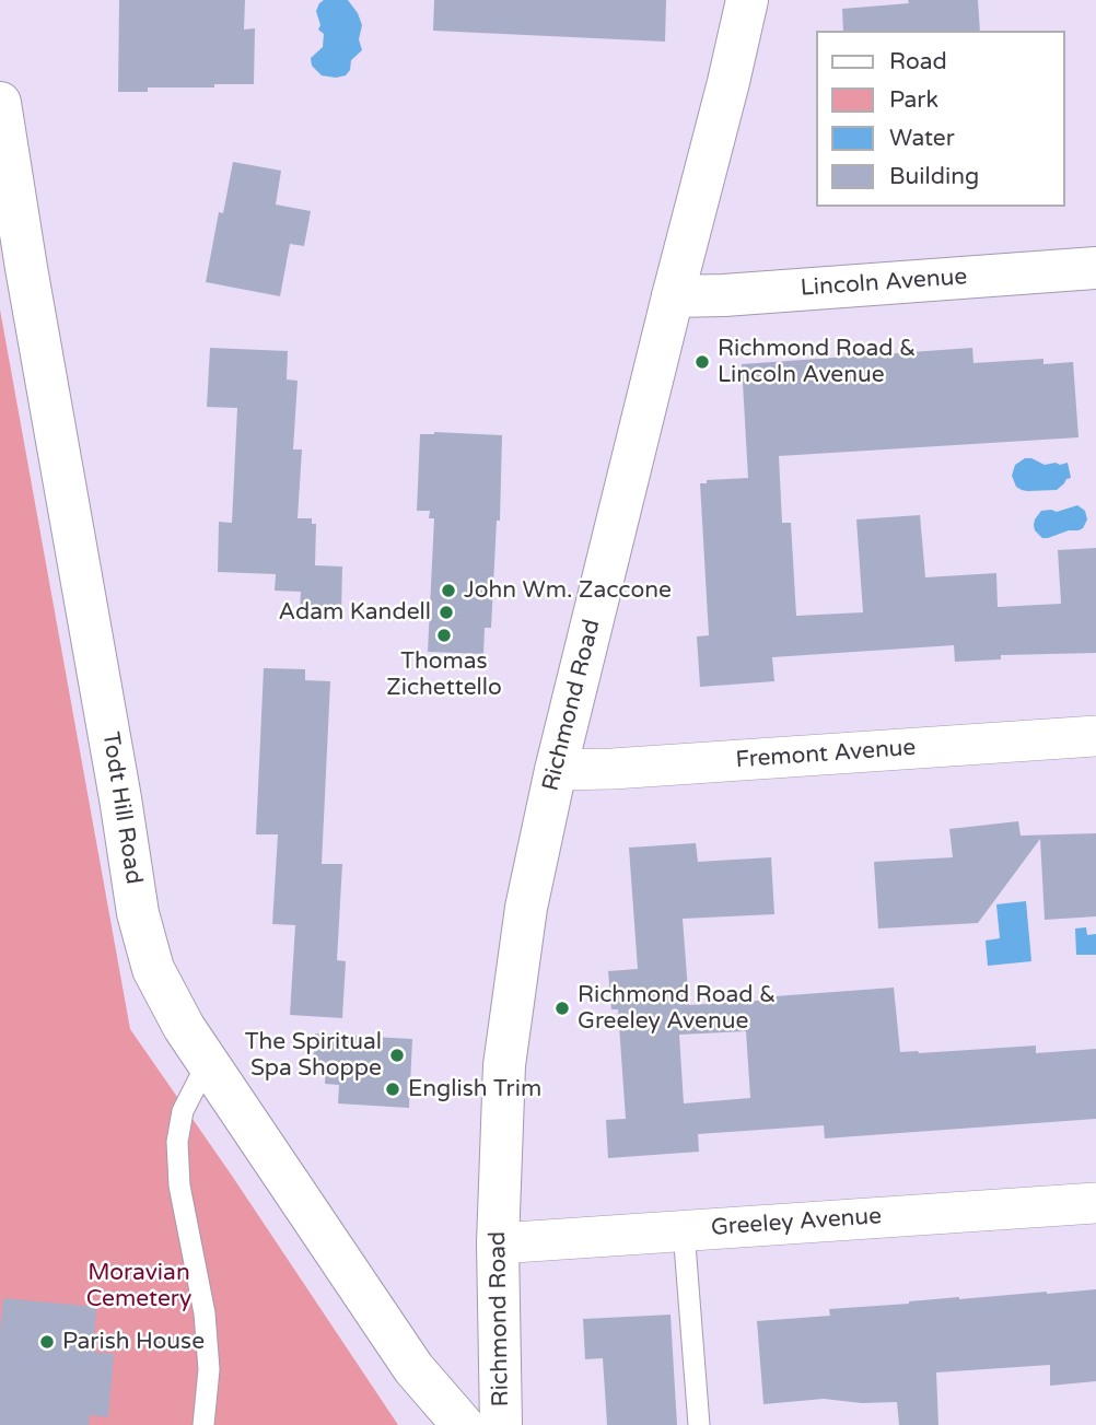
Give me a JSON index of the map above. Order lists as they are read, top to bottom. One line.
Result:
{"streets":{"street":["Lincoln Avenue","Richmond Road","Fremont Avenue","Todt Hill Road","Greeley Avenue"]},"crossings":[["Lincoln Avenue","Richmond Road"],["Richmond Road","Fremont Avenue"],["Richmond Road","Greeley Avenue"]],"parks":["Moravian Cemetery"],"places":["Richmond Road & Lincoln Avenue","John Wm. Zaccone","Adam Kandell","Thomas Zichettello","Richmond Road & Greeley Avenue","The Spiritual Spa Shoppe","English Trim","Parish House"],"legend":["Road","Park","Water","Building"]}
